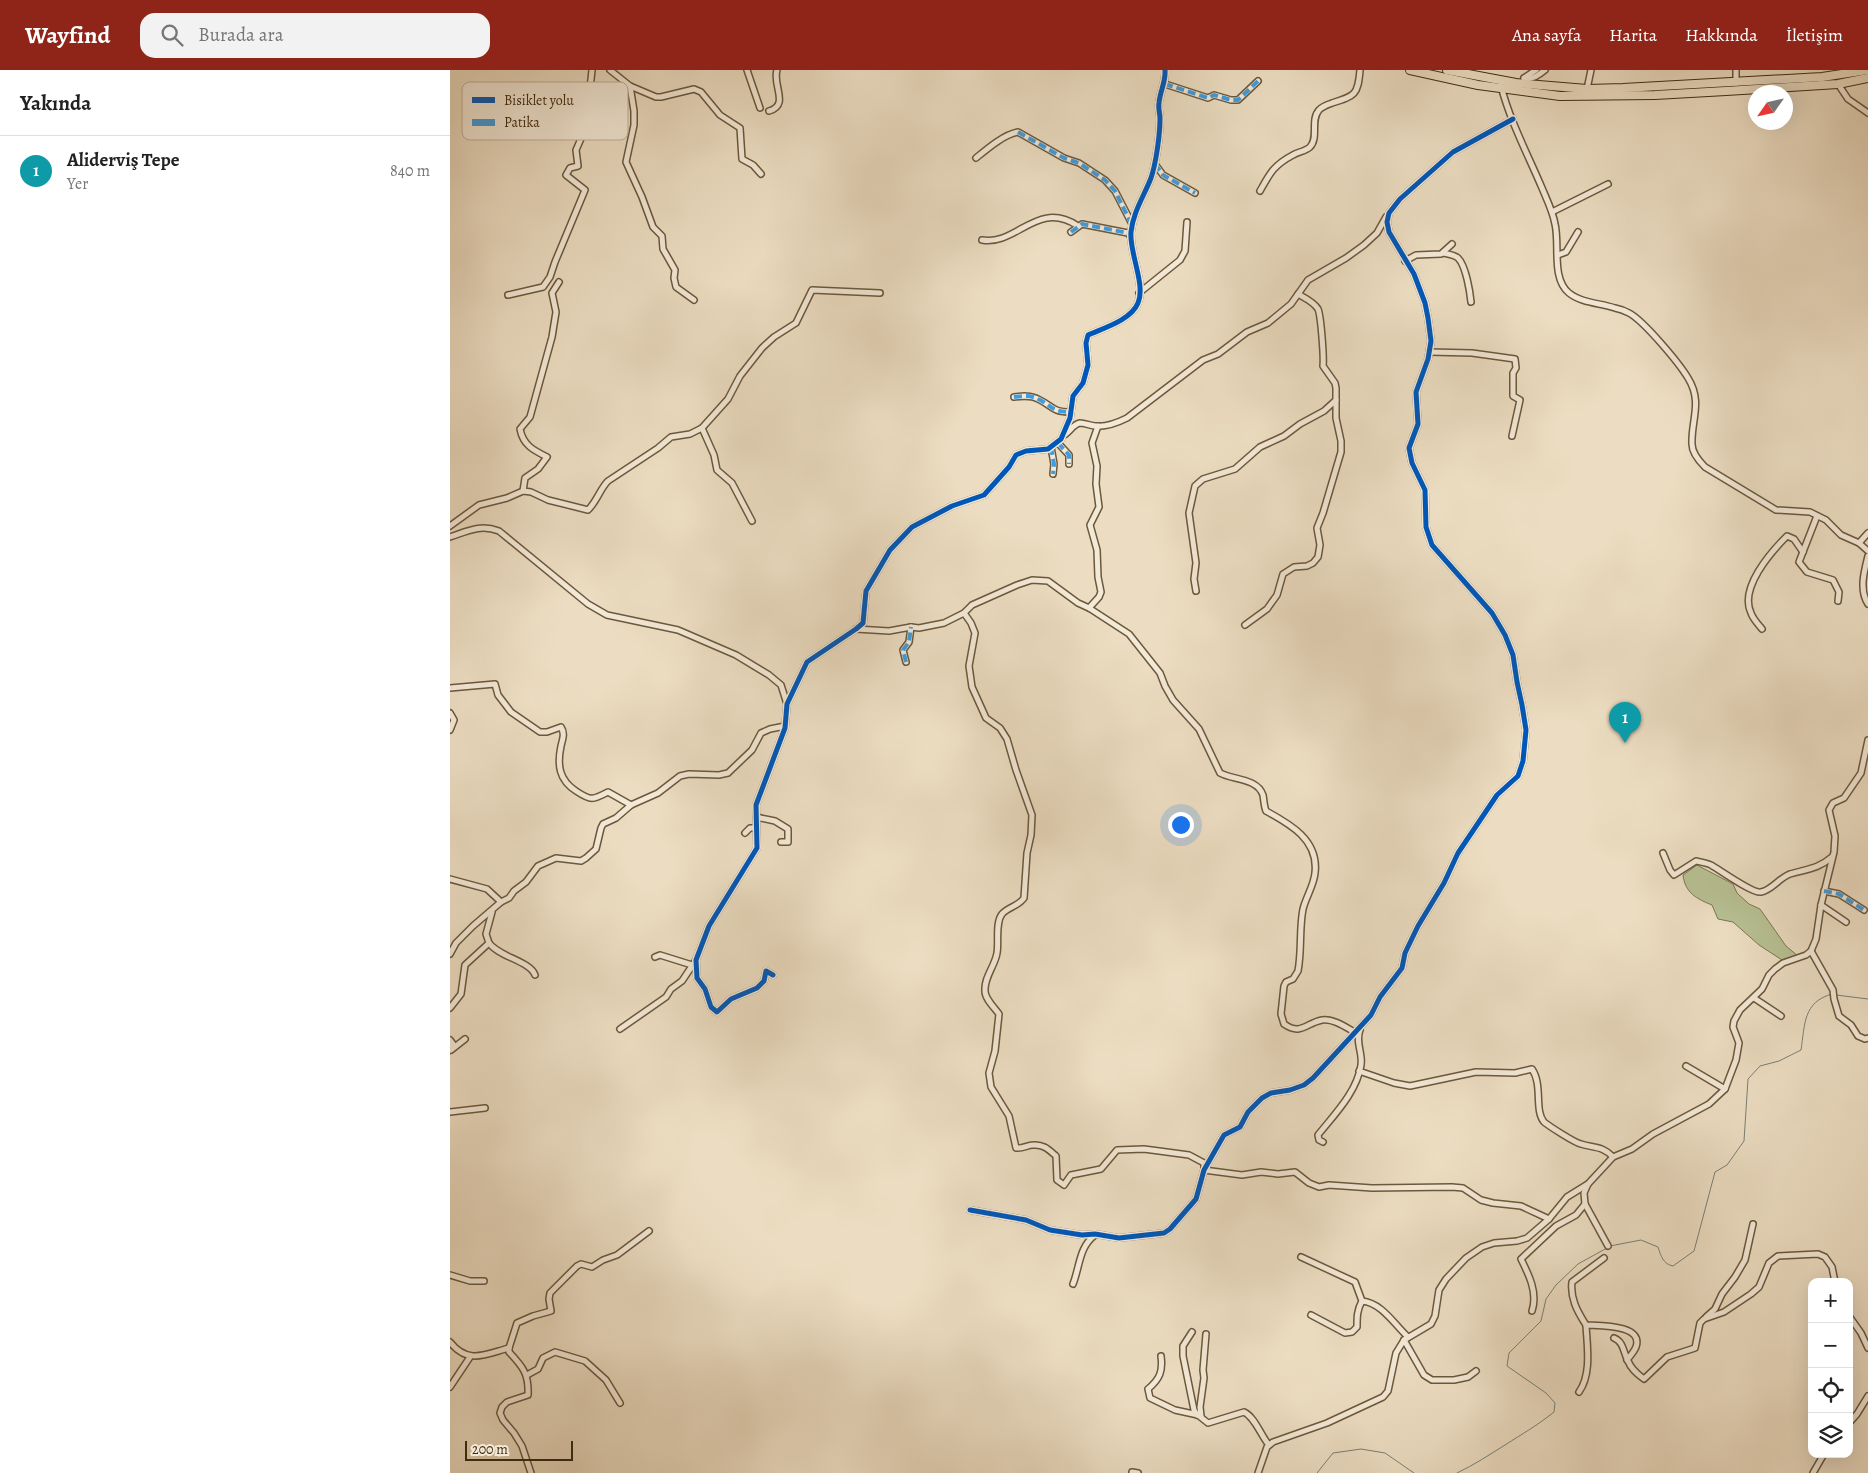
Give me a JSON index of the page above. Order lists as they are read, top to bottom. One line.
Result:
{"legend":["Bisiklet yolu","Patika"],"scale_bar":"200 m","north":"bottom left","page":{"header":"Wayfind","search":"Burada ara","nav":["Ana sayfa","Harita","Hakkında","İletişim"],"heading":"Yakında","list":[{"mark":"1","name":"Aliderviş Tepe","note":"Yer","value":"840 m"}],"pins":"1","map_buttons":["+","−"],"scale":"200 m"}}
